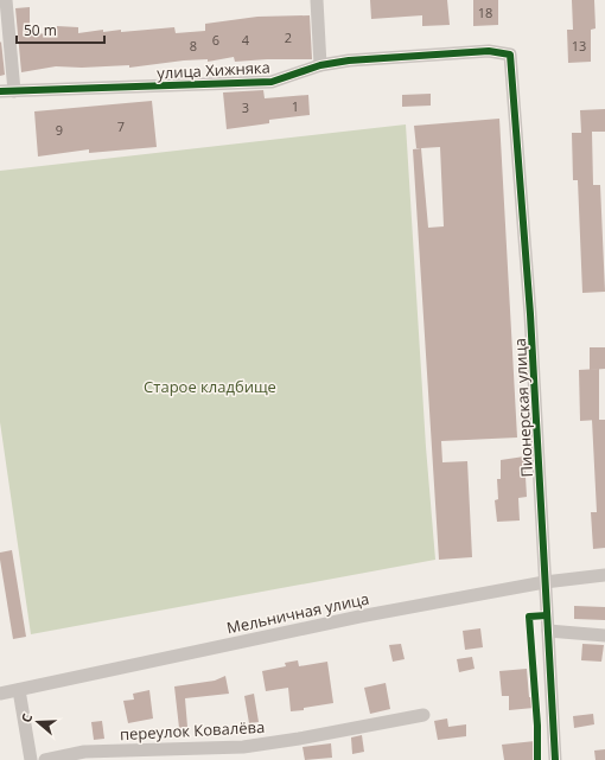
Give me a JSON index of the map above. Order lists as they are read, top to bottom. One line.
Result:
{"streets":{"street":["улица Хижняка","Пионерская улица","Мельничная улица","переулок Ковалёва"]},"crossings":[["улица Хижняка","Пионерская улица"],["Пионерская улица","Мельничная улица"]],"parks":["Старое кладбище"],"house_numbers":["18","2","6","4","8","13","1","3","7","9"],"scale_bar":"50 m","north":"left"}
